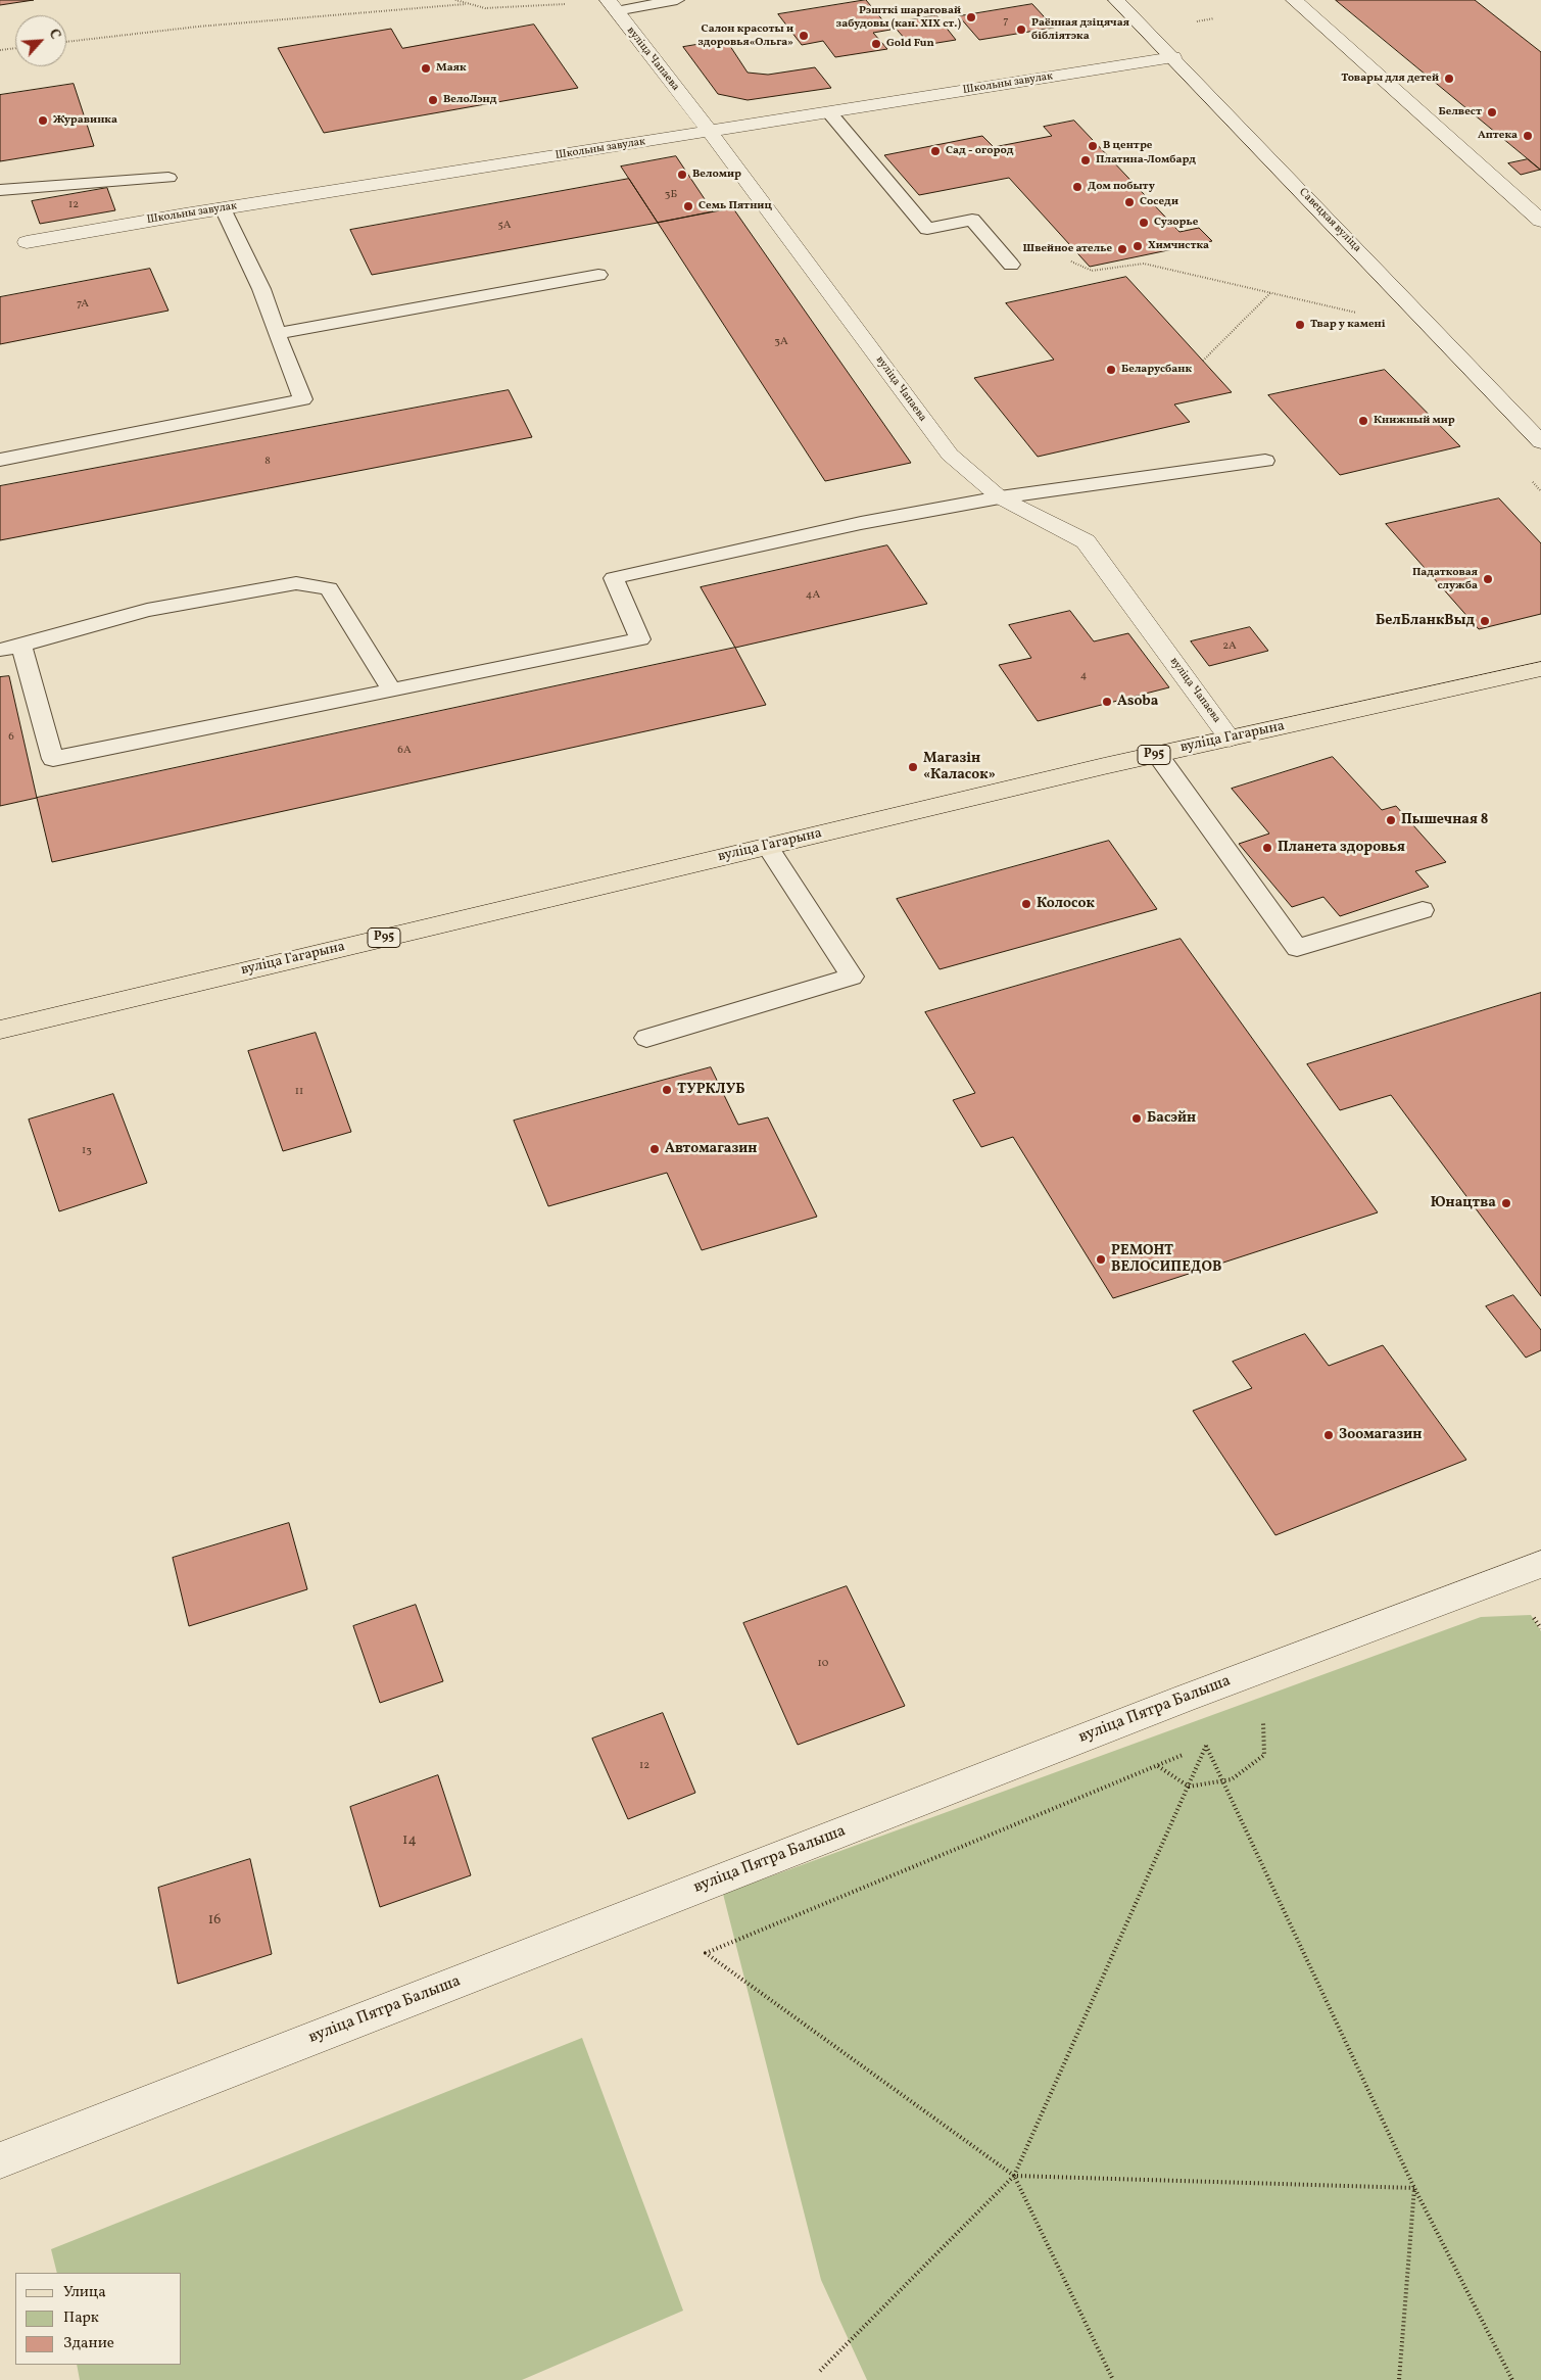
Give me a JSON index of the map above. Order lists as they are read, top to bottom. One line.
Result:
{"streets":{"main road":["вуліца Гагарына","Р95"],"street":["вуліца Чапаева","Школьны завулак","Савецкая вуліца","вуліца Пятра Балыша"]},"crossings":[["вуліца Чапаева","Школьны завулак"],["вуліца Чапаева","вуліца Гагарына"],["Школьны завулак","Савецкая вуліца"]],"places":["Рэшткі шараговай забудовы (кан. XIX ст.)","Раённая дзіцячая бібліятэка","Салон красоты и здоровья«Ольга»","Gold Fun","Маяк","Товары для детей","ВелоЛэнд","Белвест","Журавинка","Аптека","В центре","Сад - огород","Платина-Ломбард","Веломир","Дом побыту","Соседи","Семь Пятниц","Сузорье","Химчистка","Швейное ателье","Твар у камені","Беларусбанк","Книжный мир","Падатковая служба","БелБланкВыд","Asoba","Магазін «Каласок»","Пышечная 8","Планета здоровья","Колосок","ТУРКЛУБ","Басэйн","Автомагазин","Юнацтва","РЕМОНТ ВЕЛОСИПЕДОВ","Зоомагазин"],"house_numbers":["7","3Б","12","5А","7А","3А","8","4А","2А","4","6","6А","11","13","10","12","14","16"],"legend":["Улица","Парк","Здание"],"north":"top right"}
